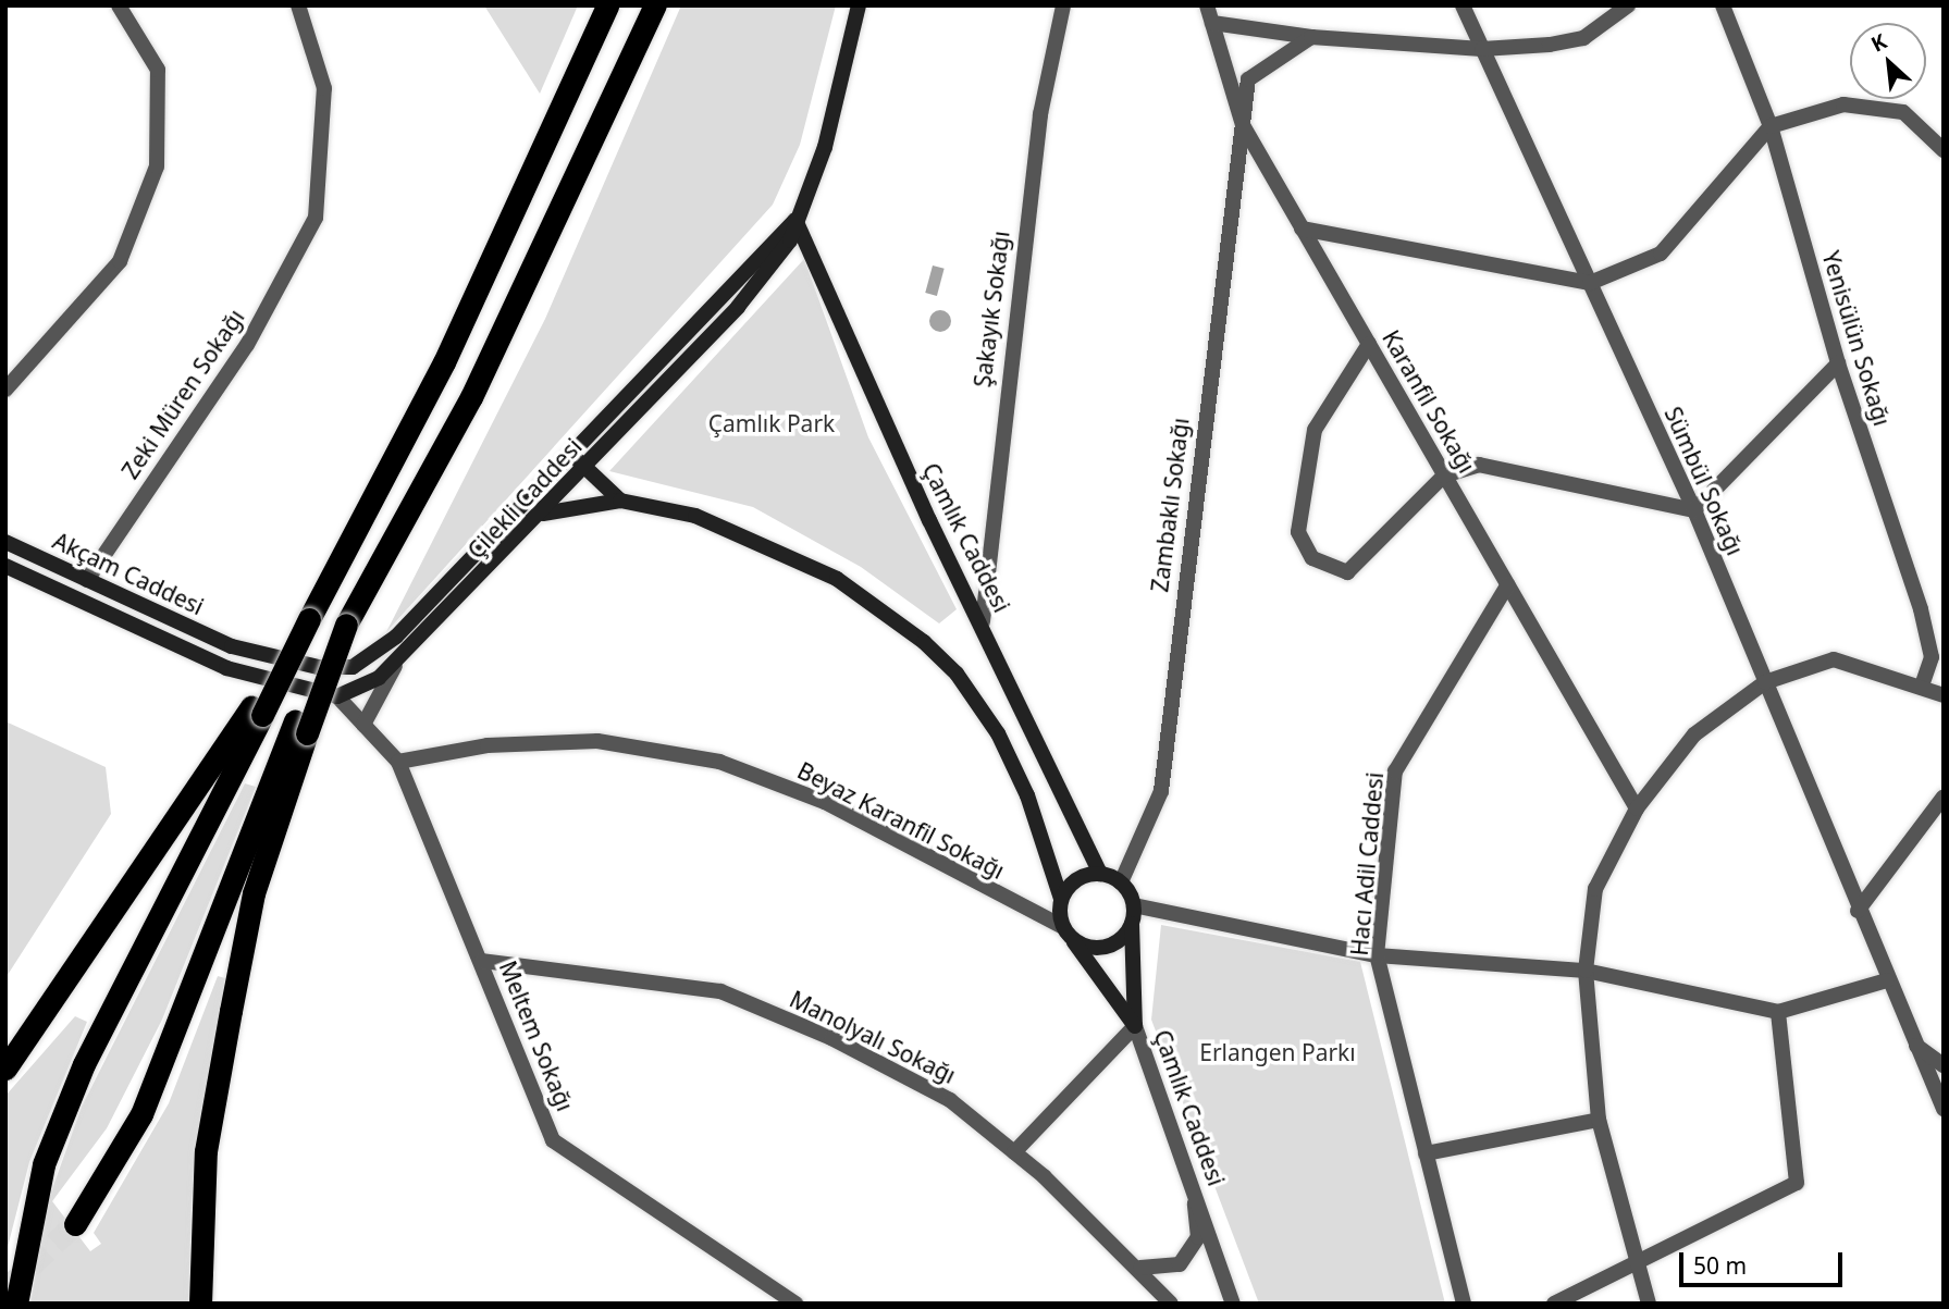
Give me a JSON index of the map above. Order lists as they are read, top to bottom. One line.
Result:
{"streets":{"main road":["Çilekli Caddesi","Çamlık Caddesi","Akçam Caddesi"],"street":["Şakayık Sokağı","Yenisülün Sokağı","Zeki Müren Sokağı","Karanfil Sokağı","Sümbül Sokağı","Zambaklı Sokağı","Beyaz Karanfil Sokağı","Hacı Adil Caddesi","Meltem Sokağı","Manolyalı Sokağı"]},"crossings":[["Şakayık Sokağı","Çamlık Caddesi"],["Zeki Müren Sokağı","Akçam Caddesi"],["Karanfil Sokağı","Zambaklı Sokağı"],["Karanfil Sokağı","Hacı Adil Caddesi"],["Çilekli Caddesi","Çamlık Caddesi"],["Çilekli Caddesi","Akçam Caddesi"],["Çilekli Caddesi","Meltem Sokağı"],["Zambaklı Sokağı","Çamlık Caddesi"],["Zambaklı Sokağı","Beyaz Karanfil Sokağı"],["Çamlık Caddesi","Beyaz Karanfil Sokağı"],["Akçam Caddesi","Meltem Sokağı"],["Beyaz Karanfil Sokağı","Meltem Sokağı"],["Meltem Sokağı","Manolyalı Sokağı"]],"parks":["Çamlık Park","Erlangen Parkı"],"scale_bar":"50 m","north":"top left"}
